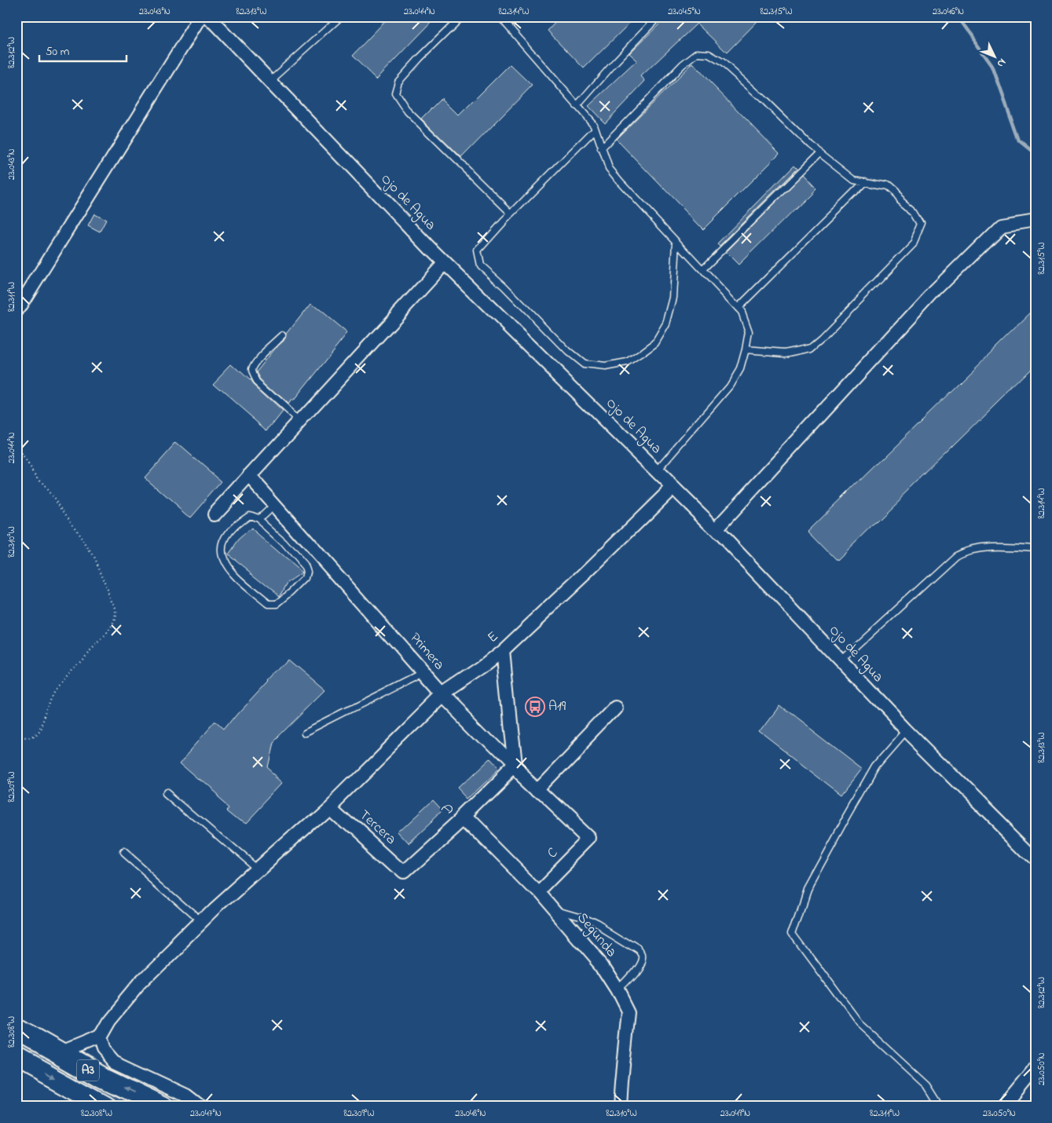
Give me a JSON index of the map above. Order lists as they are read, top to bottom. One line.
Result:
{"streets":{"highway":["A3"],"street":["Ojo de Agua","E","Primera","D","Tercera","C","Segunda"]},"crossings":[["Ojo de Agua","E"],["E","Primera"],["E","Tercera"],["Primera","D"],["Primera","C"],["D","Tercera"],["D","Segunda"],["C","Segunda"]],"places":{"bus stop":["A19"]},"scale_bar":"50 m","north":"bottom right","coordinates":["23.043°N","82.313°W","23.044°N","82.314°W","23.045°N","82.315°W","23.046°N","82.312°W","82.311°W","82.310°W","82.309°W","82.308°W","23.050°N","23.047°N","23.048°N","23.049°N"]}
